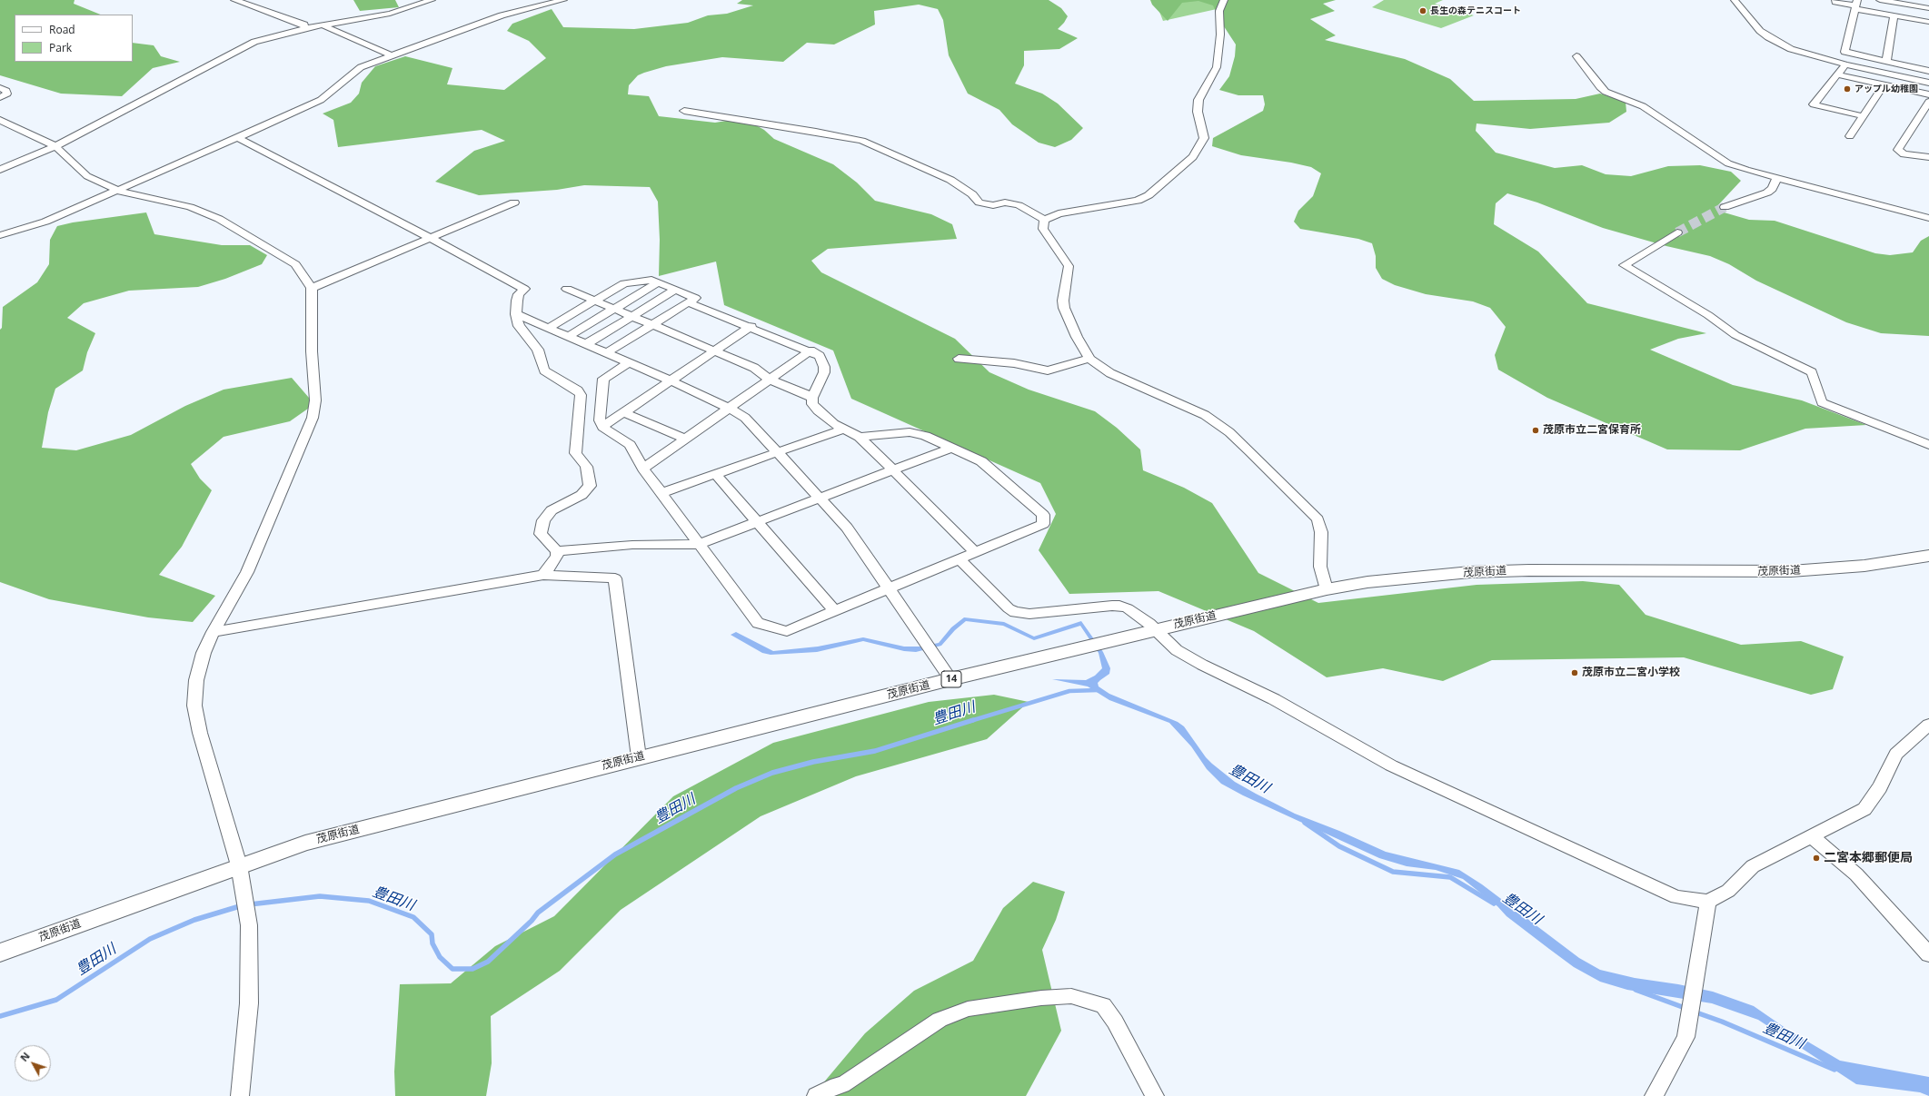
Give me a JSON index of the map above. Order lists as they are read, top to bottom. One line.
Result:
{"streets":{"main road":["茂原街道","14"]},"water":["豊田川"],"places":["長生の森テニスコート","アップル幼稚園","茂原市立二宮保育所","茂原市立二宮小学校","二宮本郷郵便局"],"legend":["Road","Park"],"north":"top left"}
